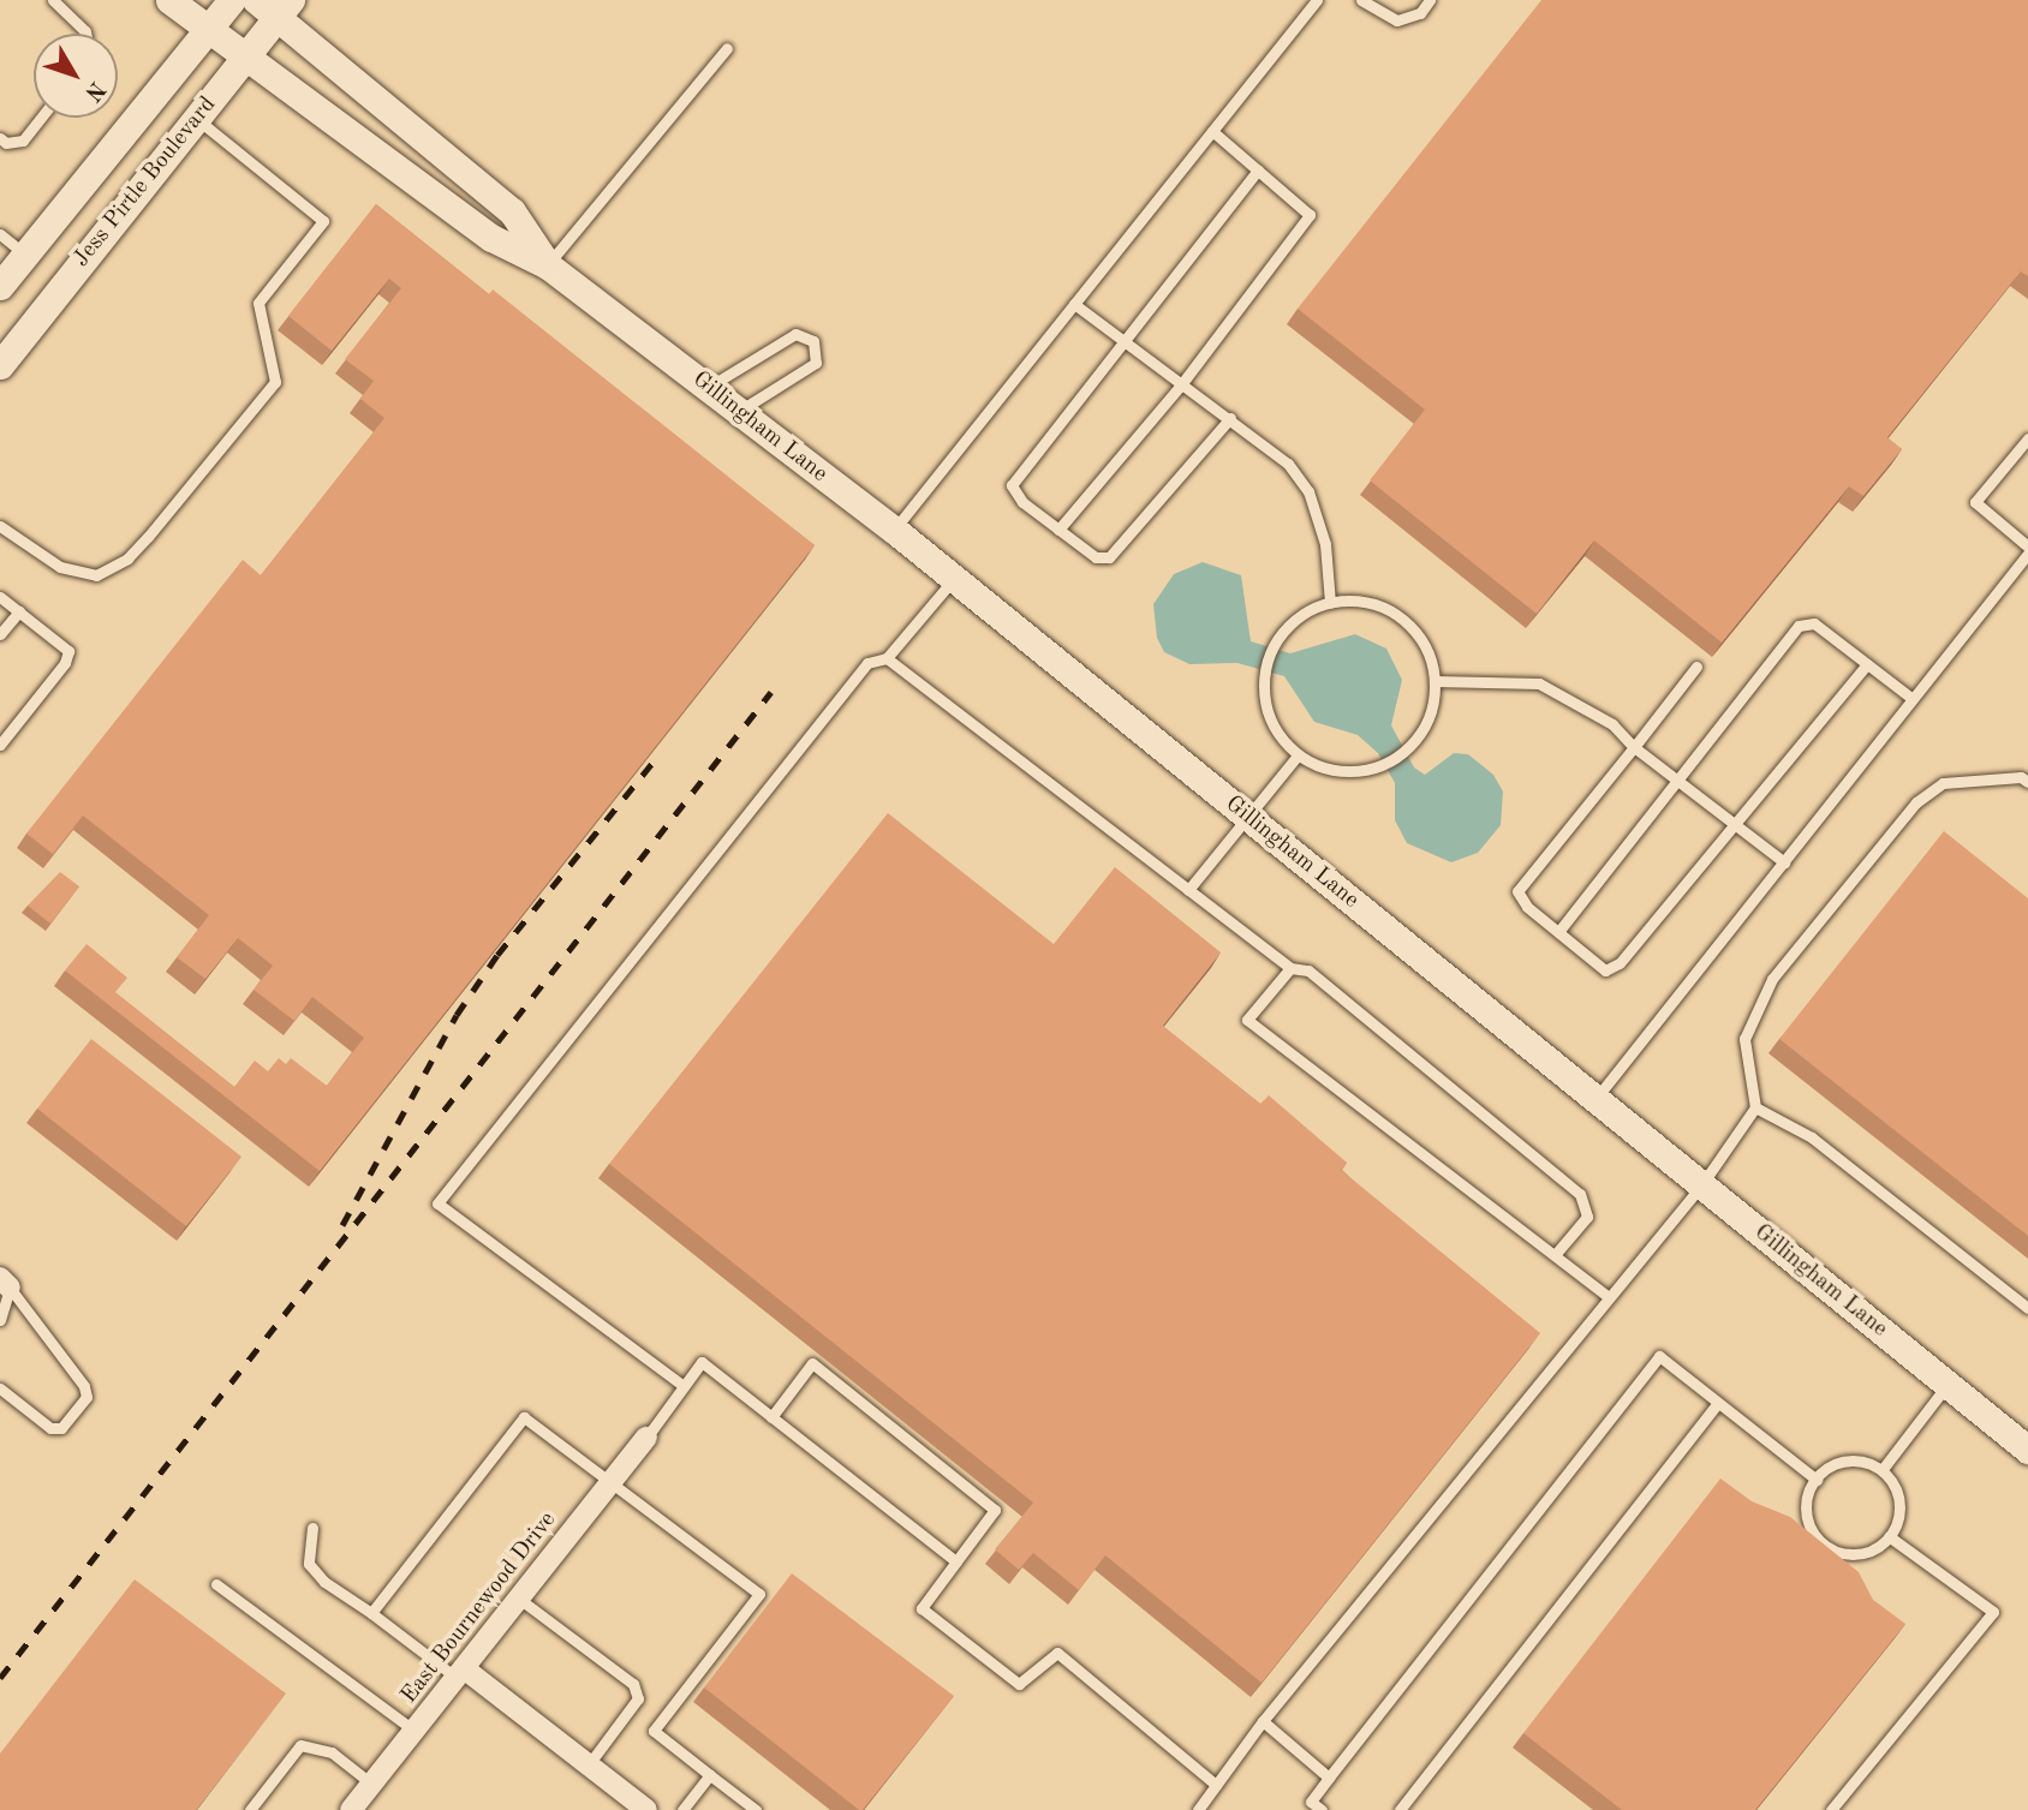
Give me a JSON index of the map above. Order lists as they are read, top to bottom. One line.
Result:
{"streets":{"street":["Jess Pirtle Boulevard","Gillingham Lane","East Bournewood Drive"]},"crossings":[["Jess Pirtle Boulevard","Gillingham Lane"]],"north":"bottom right"}
